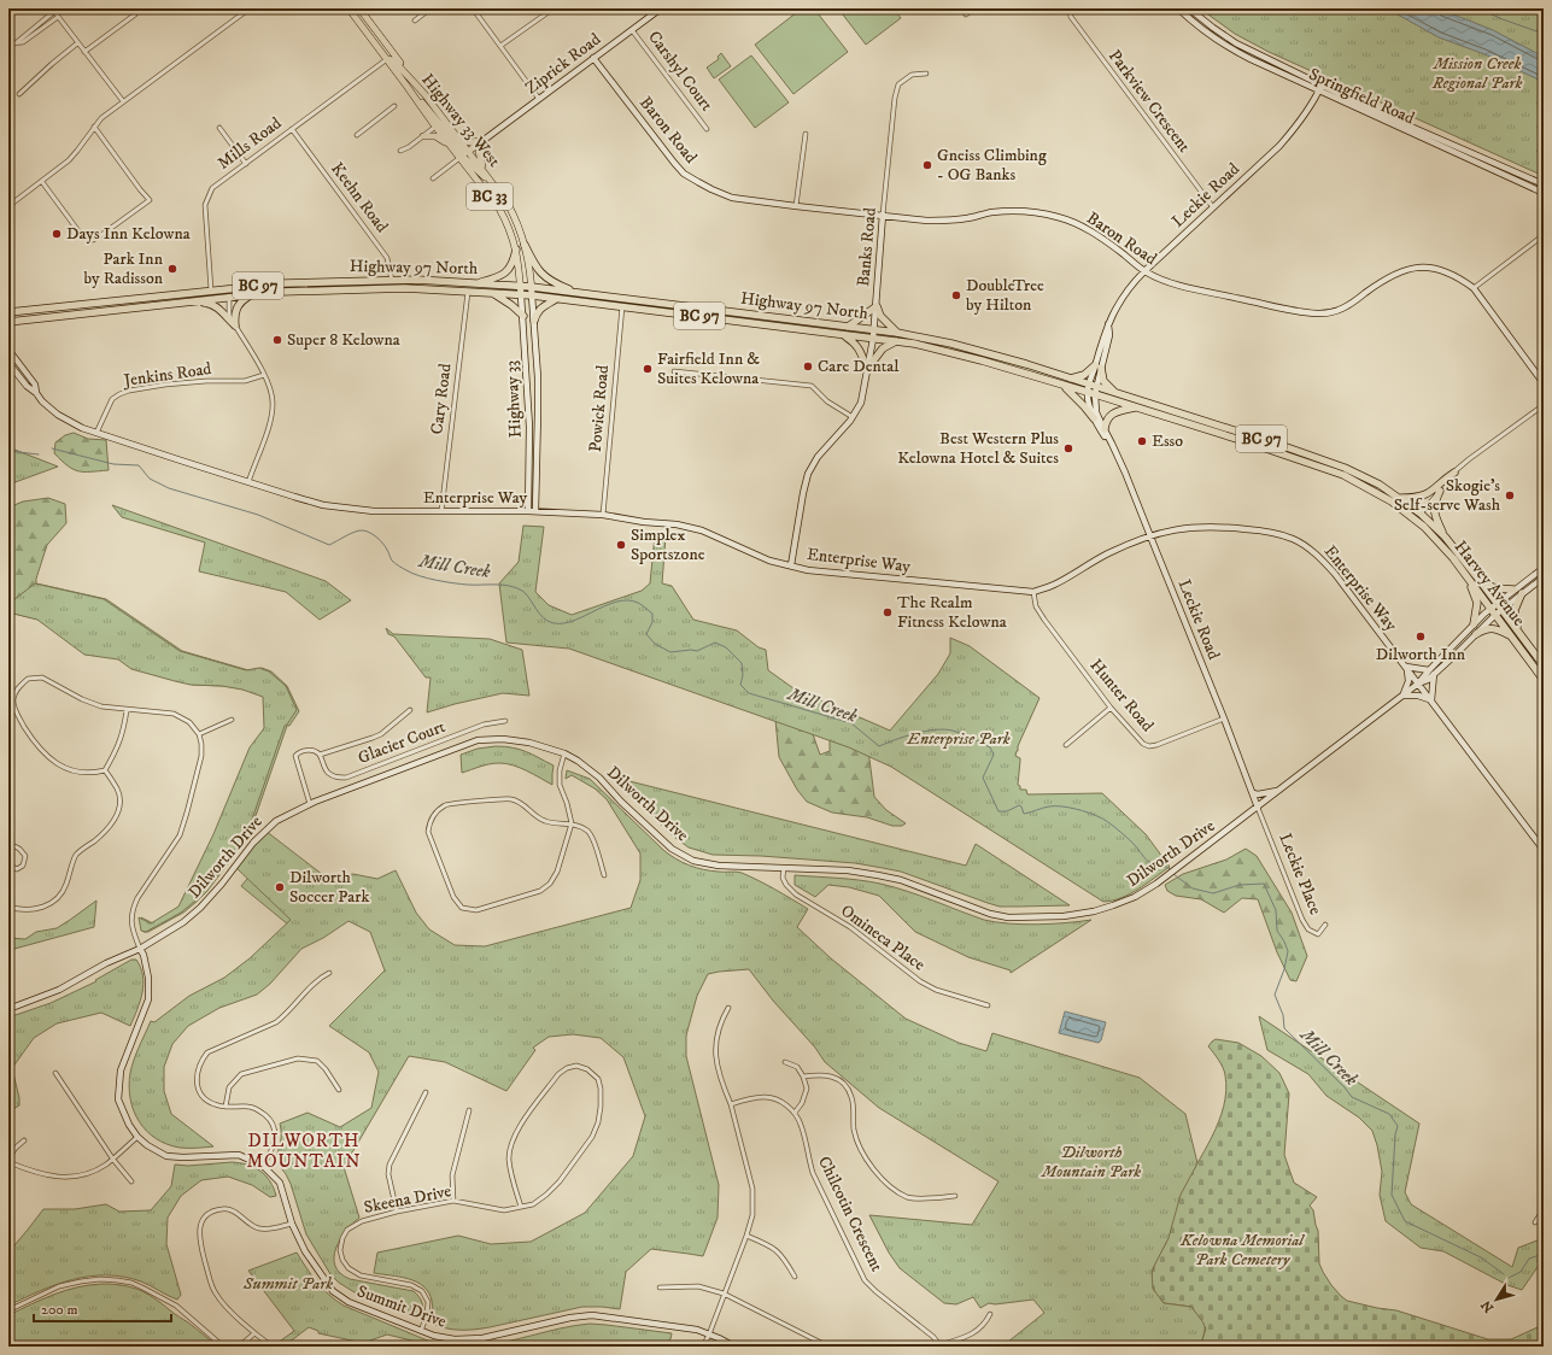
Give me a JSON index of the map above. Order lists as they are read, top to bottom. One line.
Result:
{"streets":{"highway":["Highway 97 North","BC 97","Harvey Avenue"],"main road":["Highway 33 West","BC 33","Highway 33"],"street":["Ziprick Road","Carshyl Court","Springfield Road","Parkview Crescent","Baron Road","Mills Road","Leckie Road","Keehn Road","Banks Road","Jenkins Road","Cary Road","Powick Road","Enterprise Way","Hunter Road","Glacier Court","Dilworth Drive","Leckie Place","Omineca Place","Skeena Drive","Chilcotin Crescent","Summit Drive"]},"crossings":[["Ziprick Road","Carshyl Court"],["Ziprick Road","Baron Road"],["Springfield Road","Leckie Road"],["Parkview Crescent","Leckie Road"],["Highway 33 West","Mills Road"],["Highway 33 West","BC 33"],["Highway 33 West","Highway 97 North"],["Highway 33 West","Highway 33"],["Baron Road","Leckie Road"],["Baron Road","Banks Road"],["Mills Road","Keehn Road"],["Mills Road","Highway 97 North"],["Leckie Road","Highway 97 North"],["Leckie Road","Enterprise Way"],["Leckie Road","Hunter Road"],["Leckie Road","Dilworth Drive"],["Leckie Road","Leckie Place"],["Keehn Road","Highway 97 North"],["Banks Road","Highway 97 North"],["Banks Road","Enterprise Way"],["Highway 97 North","Cary Road"],["Highway 97 North","Highway 33"],["Highway 97 North","Powick Road"],["Highway 97 North","Harvey Avenue"],["Jenkins Road","Enterprise Way"],["Cary Road","Enterprise Way"],["Highway 33","Enterprise Way"],["Powick Road","Enterprise Way"],["Enterprise Way","Hunter Road"],["Enterprise Way","Dilworth Drive"],["Harvey Avenue","Dilworth Drive"],["Glacier Court","Dilworth Drive"],["Dilworth Drive","Leckie Place"],["Dilworth Drive","Omineca Place"],["Dilworth Drive","Summit Drive"],["Skeena Drive","Summit Drive"]],"districts":["DILWORTH MOUNTAIN"],"water":["Mill Creek"],"parks":["Mission Creek Regional Park","Enterprise Park","Dilworth Mountain Park","Kelowna Memorial Park Cemetery","Summit Park"],"places":["Gneiss Climbing - OG Banks","Days Inn Kelowna","Park Inn by Radisson","DoubleTree by Hilton","Super 8 Kelowna","Care Dental","Fairfield Inn & Suites Kelowna","Esso","Best Western Plus Kelowna Hotel & Suites","Skogie's Self-serve Wash","Simplex Sportszone","The Realm Fitness Kelowna","Dilworth Inn","Dilworth Soccer Park"],"scale_bar":"200 m","north":"bottom left"}
